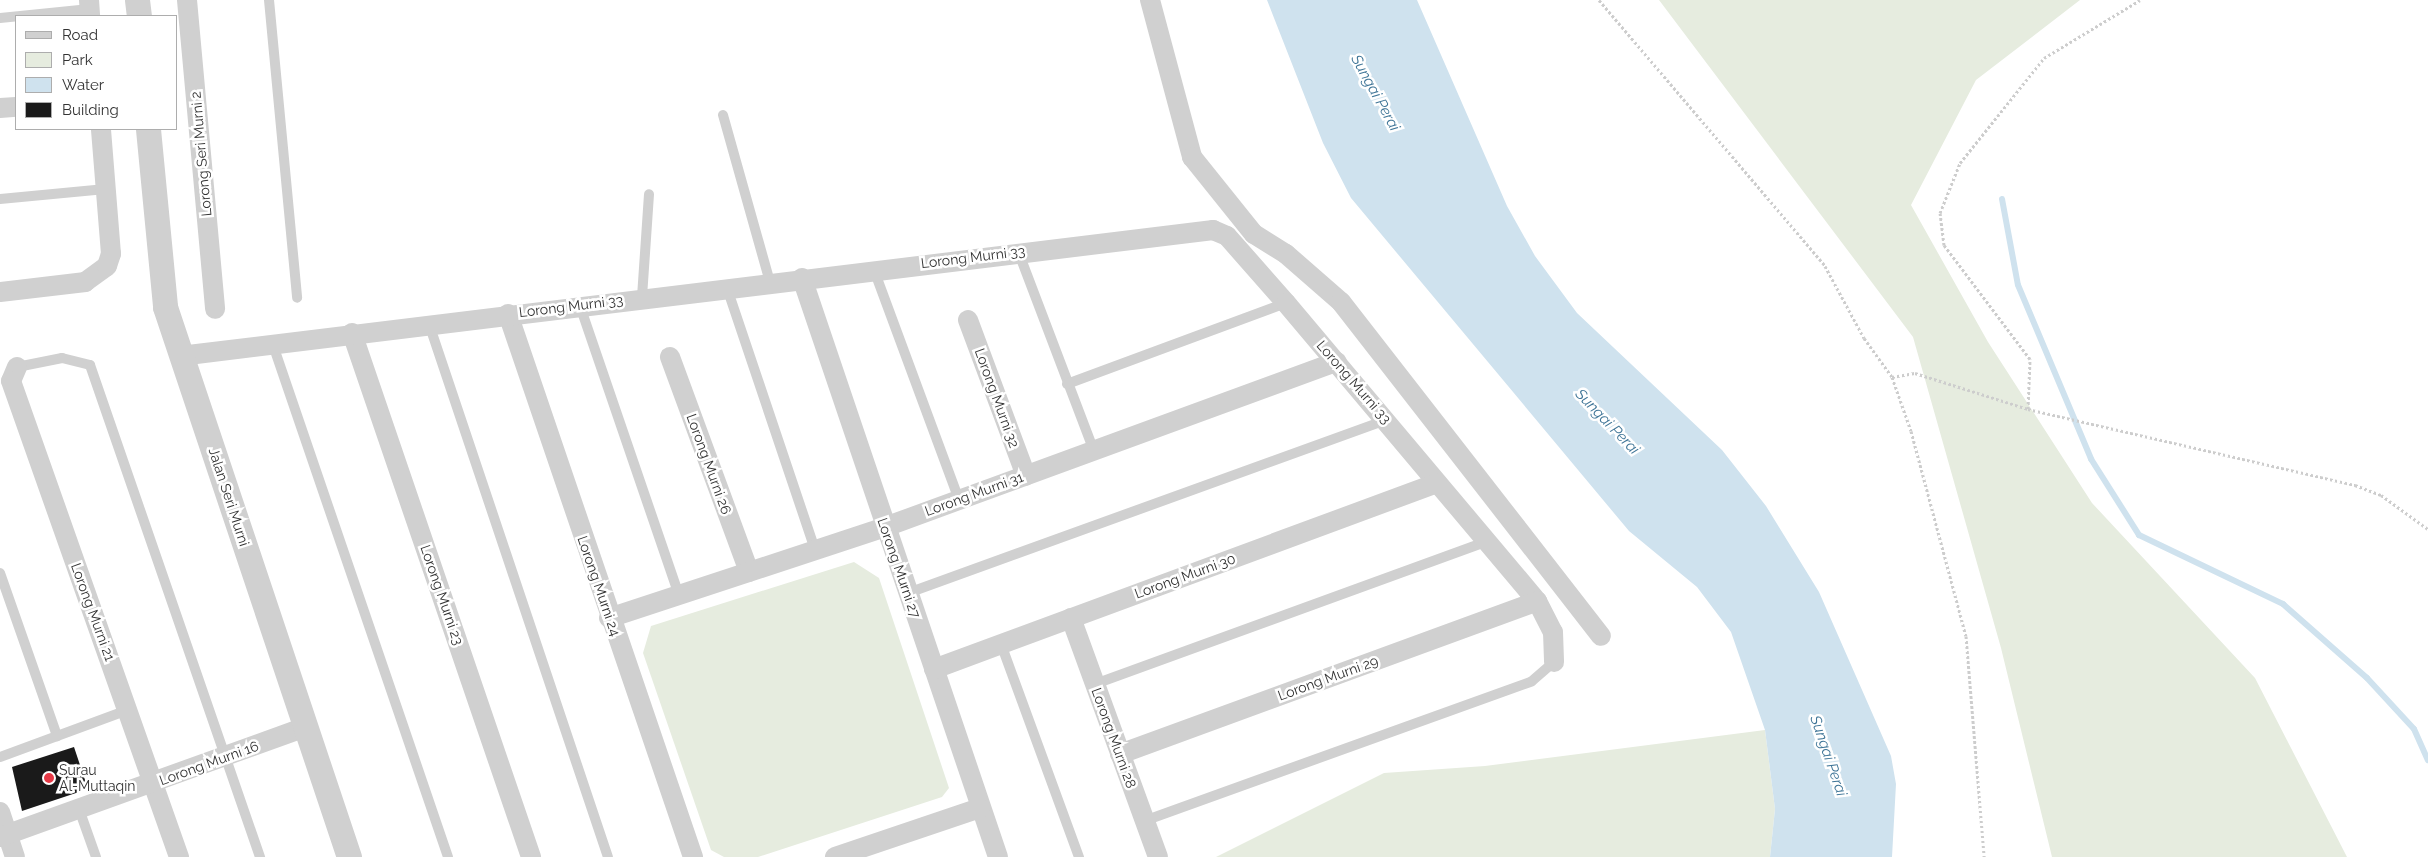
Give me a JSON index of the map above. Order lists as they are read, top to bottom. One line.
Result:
{"streets":{"street":["Lorong Seri Murni 2","Lorong Murni 33","Lorong Murni 32","Lorong Murni 26","Lorong Murni 31","Jalan Seri Murni","Lorong Murni 27","Lorong Murni 30","Lorong Murni 24","Lorong Murni 23","Lorong Murni 21","Lorong Murni 29","Lorong Murni 28","Lorong Murni 16"]},"crossings":[["Lorong Murni 33","Lorong Murni 31"],["Lorong Murni 33","Jalan Seri Murni"],["Lorong Murni 33","Lorong Murni 27"],["Lorong Murni 33","Lorong Murni 30"],["Lorong Murni 33","Lorong Murni 24"],["Lorong Murni 33","Lorong Murni 23"],["Lorong Murni 33","Lorong Murni 29"],["Lorong Murni 32","Lorong Murni 31"],["Lorong Murni 26","Lorong Murni 31"],["Lorong Murni 31","Lorong Murni 27"],["Lorong Murni 31","Lorong Murni 24"],["Jalan Seri Murni","Lorong Murni 16"],["Lorong Murni 27","Lorong Murni 30"],["Lorong Murni 30","Lorong Murni 28"],["Lorong Murni 21","Lorong Murni 16"],["Lorong Murni 29","Lorong Murni 28"]],"water":["Sungai Perai"],"places":["Surau Al-Muttaqin"],"legend":["Road","Park","Water","Building"]}
